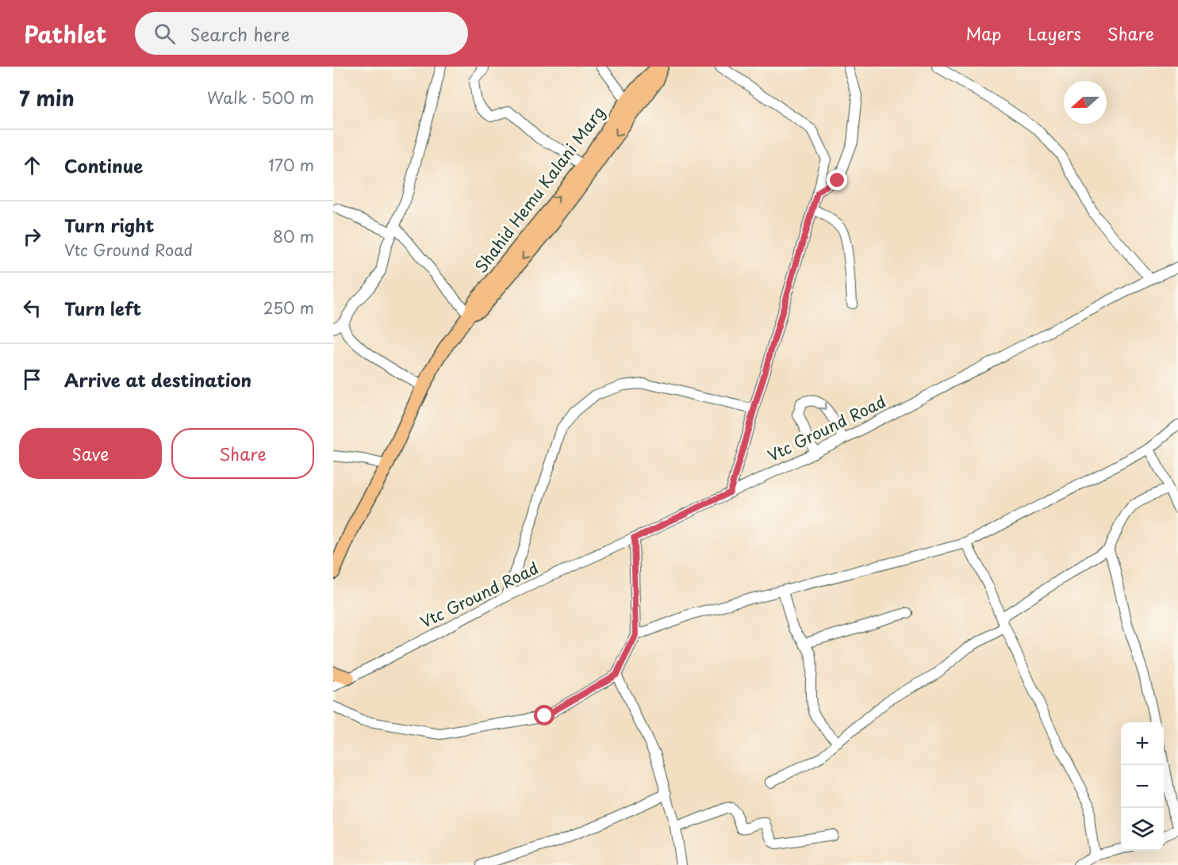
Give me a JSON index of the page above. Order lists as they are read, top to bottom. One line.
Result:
{"streets":{"main road":["Shahid Hemu Kalani Marg"],"street":["Vtc Ground Road"]},"north":"left","page":{"header":"Pathlet","search":"Search here","nav":["Map","Layers","Share"],"heading":["7 min","Walk · 500 m"],"list":[["Continue","170 m"],["Turn right","Vtc Ground Road","80 m"],["Turn left","250 m"],"Arrive at destination"],"buttons":["Save","Share"],"map_buttons":["+","−"]}}
